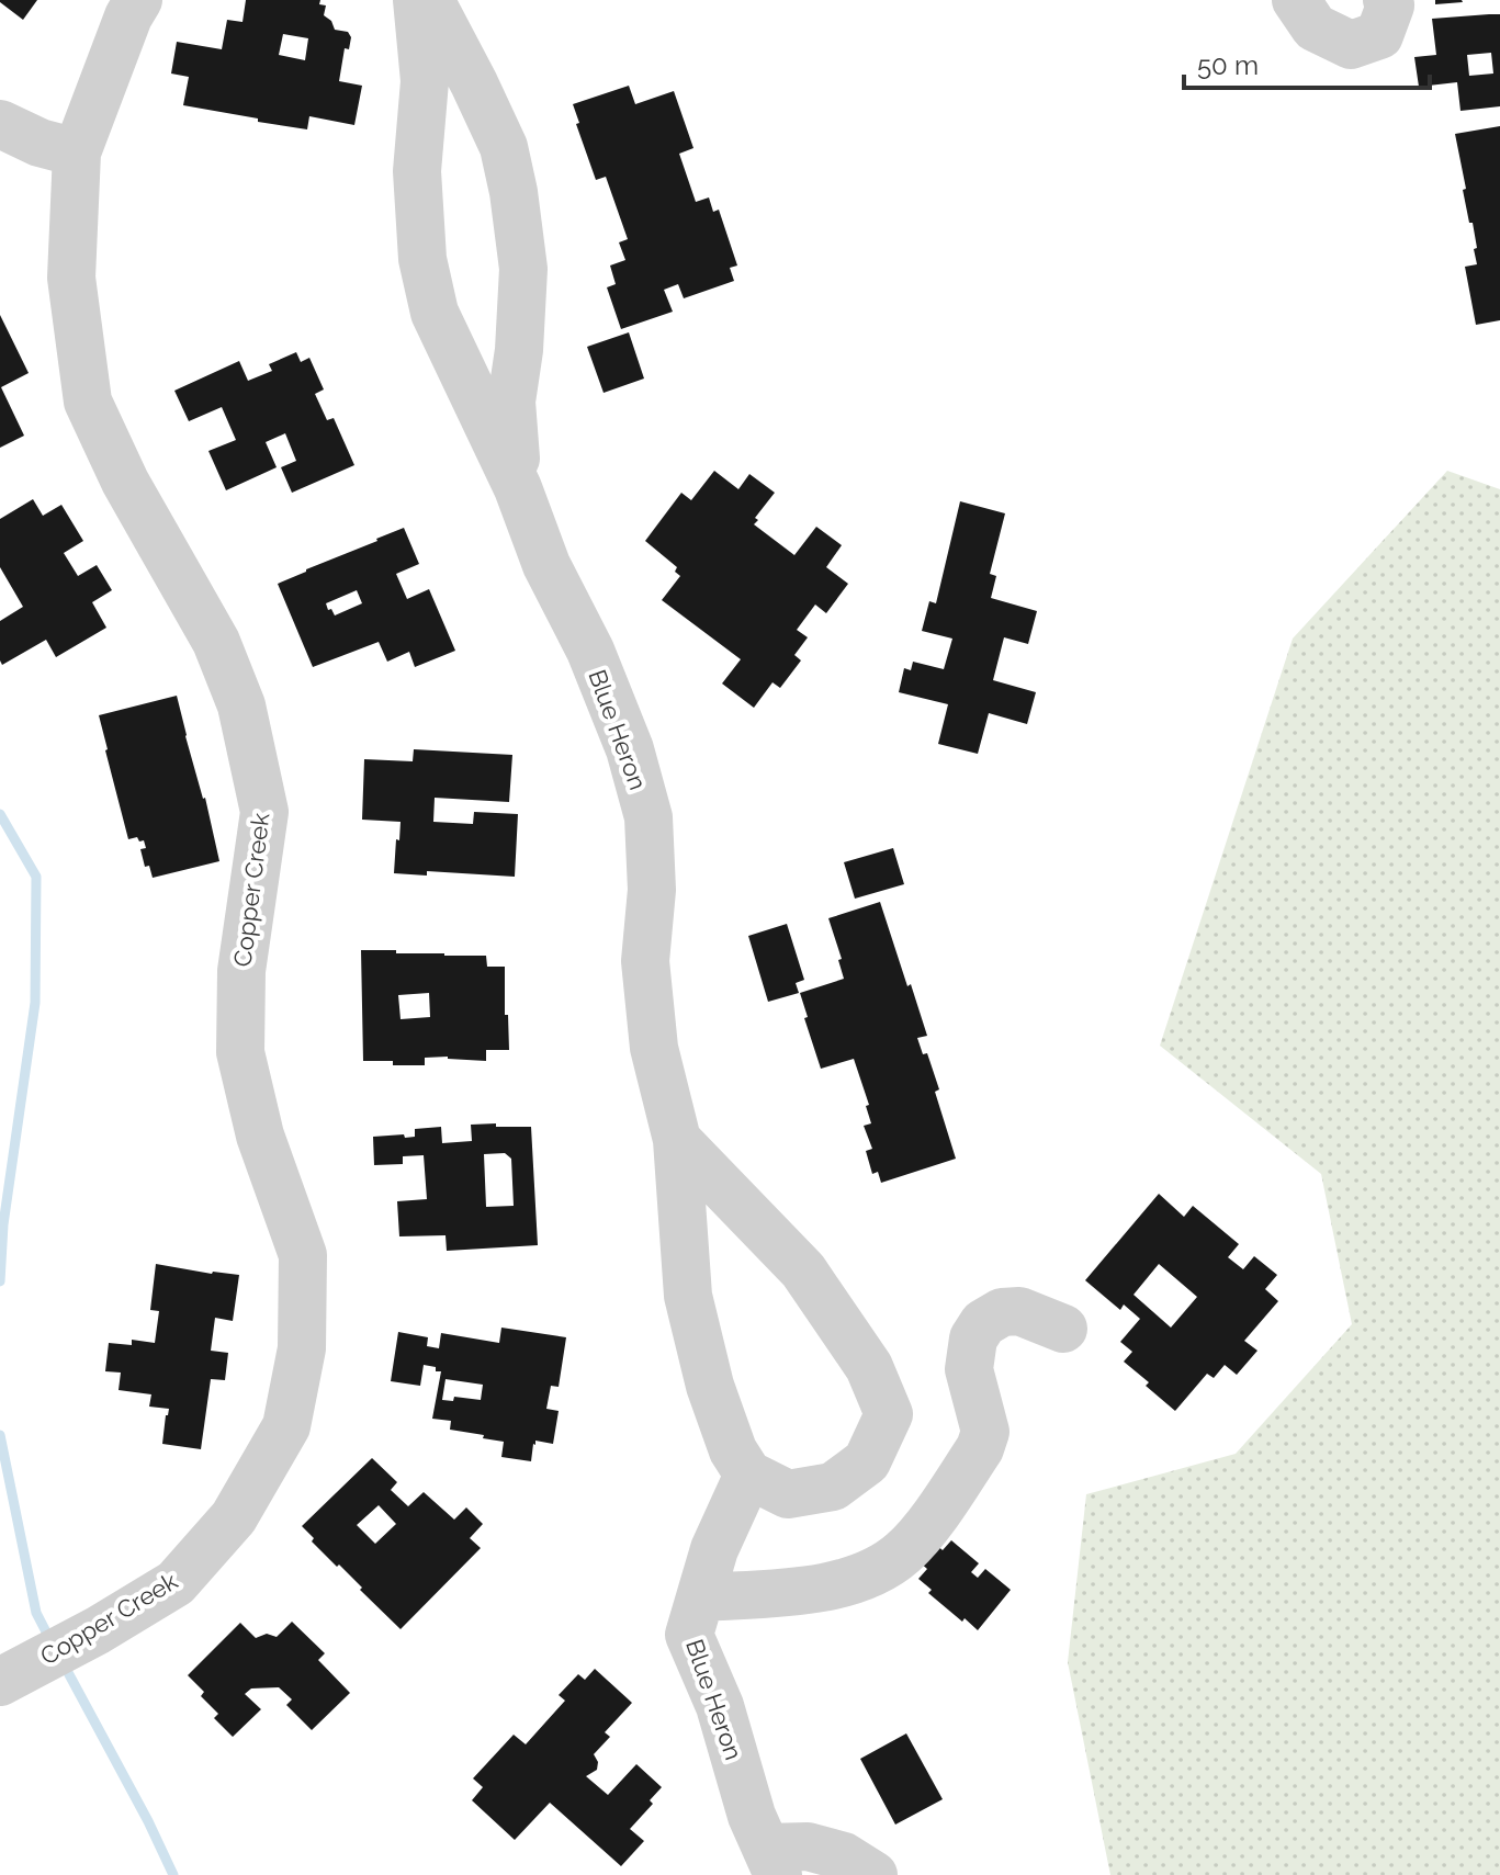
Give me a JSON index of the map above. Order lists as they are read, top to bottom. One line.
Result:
{"streets":{"street":["Blue Heron","Copper Creek"]},"scale_bar":"50 m"}
